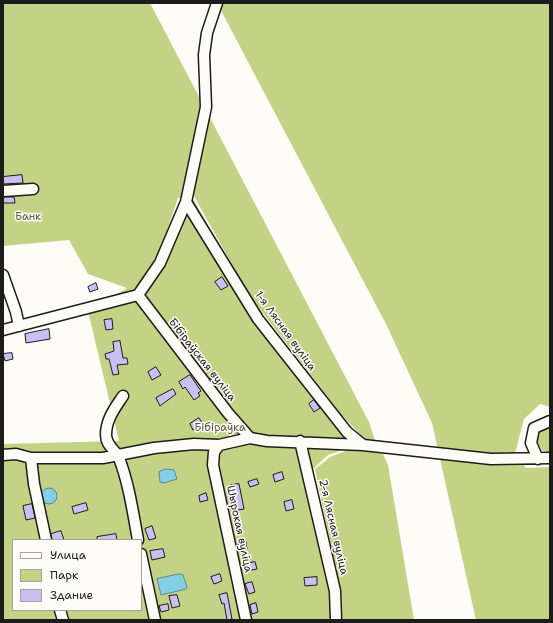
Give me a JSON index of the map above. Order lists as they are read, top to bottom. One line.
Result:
{"streets":{"street":["1-я Лясная вуліца","Бібіраўская вуліца","2-я Лясная вуліца","Шырокая вуліца"]},"parks":["Банк","Бібіраўка"],"legend":["Улица","Парк","Здание"]}
